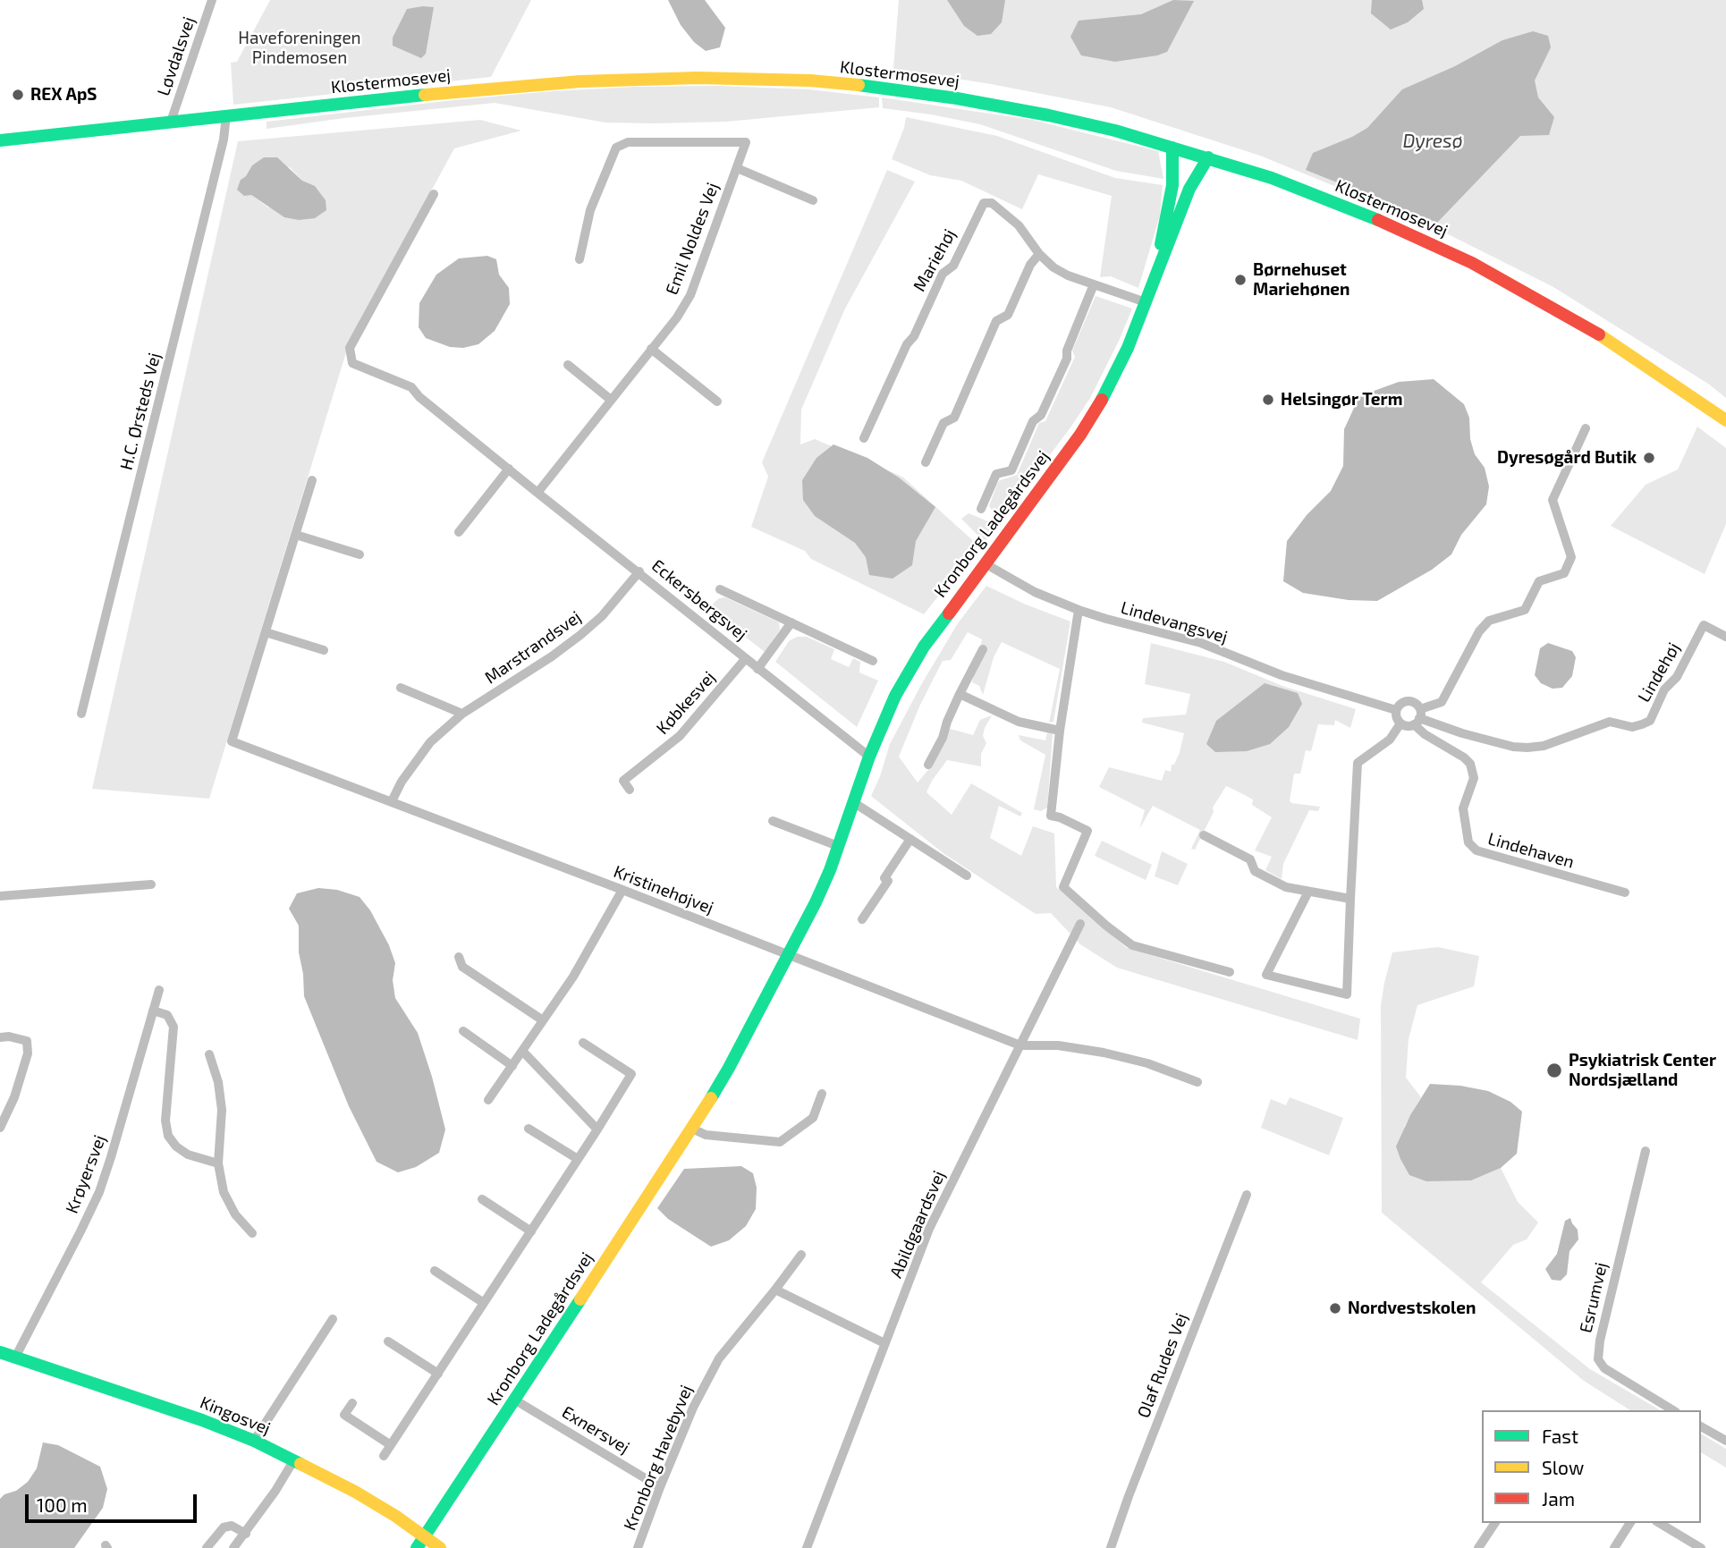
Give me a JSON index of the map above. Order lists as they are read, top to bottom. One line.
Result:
{"streets":{"street":["Løvdalsvej","Klostermosevej","Emil Noldes Vej","Mariehøj","H.C. Ørsteds Vej","Kronborg Ladegårdsvej","Eckersbergsvej","Lindevangsvej","Marstrandsvej","Lindehøj","Købkesvej","Lindehaven","Kristinehøjvej","Krøyersvej","Abildgaardsvej","Esrumvej","Olaf Rudes Vej","Kingosvej","Exnersvej","Kronborg Havebyvej"]},"crossings":[["Løvdalsvej","Klostermosevej"],["Klostermosevej","H.C. Ørsteds Vej"],["Klostermosevej","Kronborg Ladegårdsvej"],["Emil Noldes Vej","Eckersbergsvej"],["Mariehøj","Kronborg Ladegårdsvej"],["Kronborg Ladegårdsvej","Eckersbergsvej"],["Kronborg Ladegårdsvej","Lindevangsvej"],["Kronborg Ladegårdsvej","Kristinehøjvej"],["Kronborg Ladegårdsvej","Kingosvej"],["Kronborg Ladegårdsvej","Exnersvej"],["Eckersbergsvej","Marstrandsvej"],["Eckersbergsvej","Købkesvej"],["Lindevangsvej","Lindehøj"],["Lindevangsvej","Lindehaven"],["Marstrandsvej","Kristinehøjvej"],["Lindehøj","Lindehaven"],["Kristinehøjvej","Abildgaardsvej"],["Krøyersvej","Kingosvej"],["Exnersvej","Kronborg Havebyvej"]],"water":["Dyresø"],"parks":["Haveforeningen Pindemosen"],"places":["REX ApS","Børnehuset Mariehønen","Helsingør Term","Dyresøgård Butik","Psykiatrisk Center Nordsjælland","Nordvestskolen"],"legend":["Fast","Slow","Jam"],"scale_bar":"100 m"}
